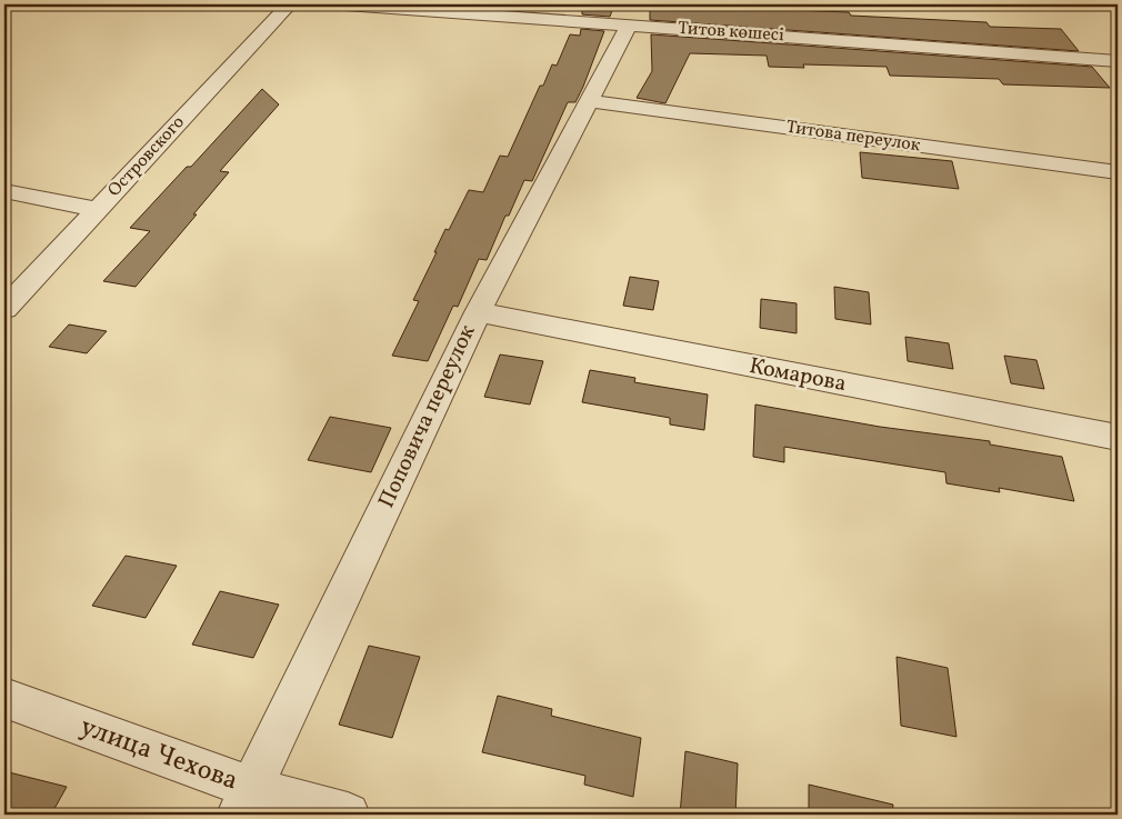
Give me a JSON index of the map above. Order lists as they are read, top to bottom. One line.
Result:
{"streets":{"street":["Титов көшесі","Титова переулок","Островского","Комарова","Поповича переулок","улица Чехова"]},"crossings":[["Титов көшесі","Поповича переулок"],["Титова переулок","Поповича переулок"],["Комарова","Поповича переулок"],["Поповича переулок","улица Чехова"]]}
